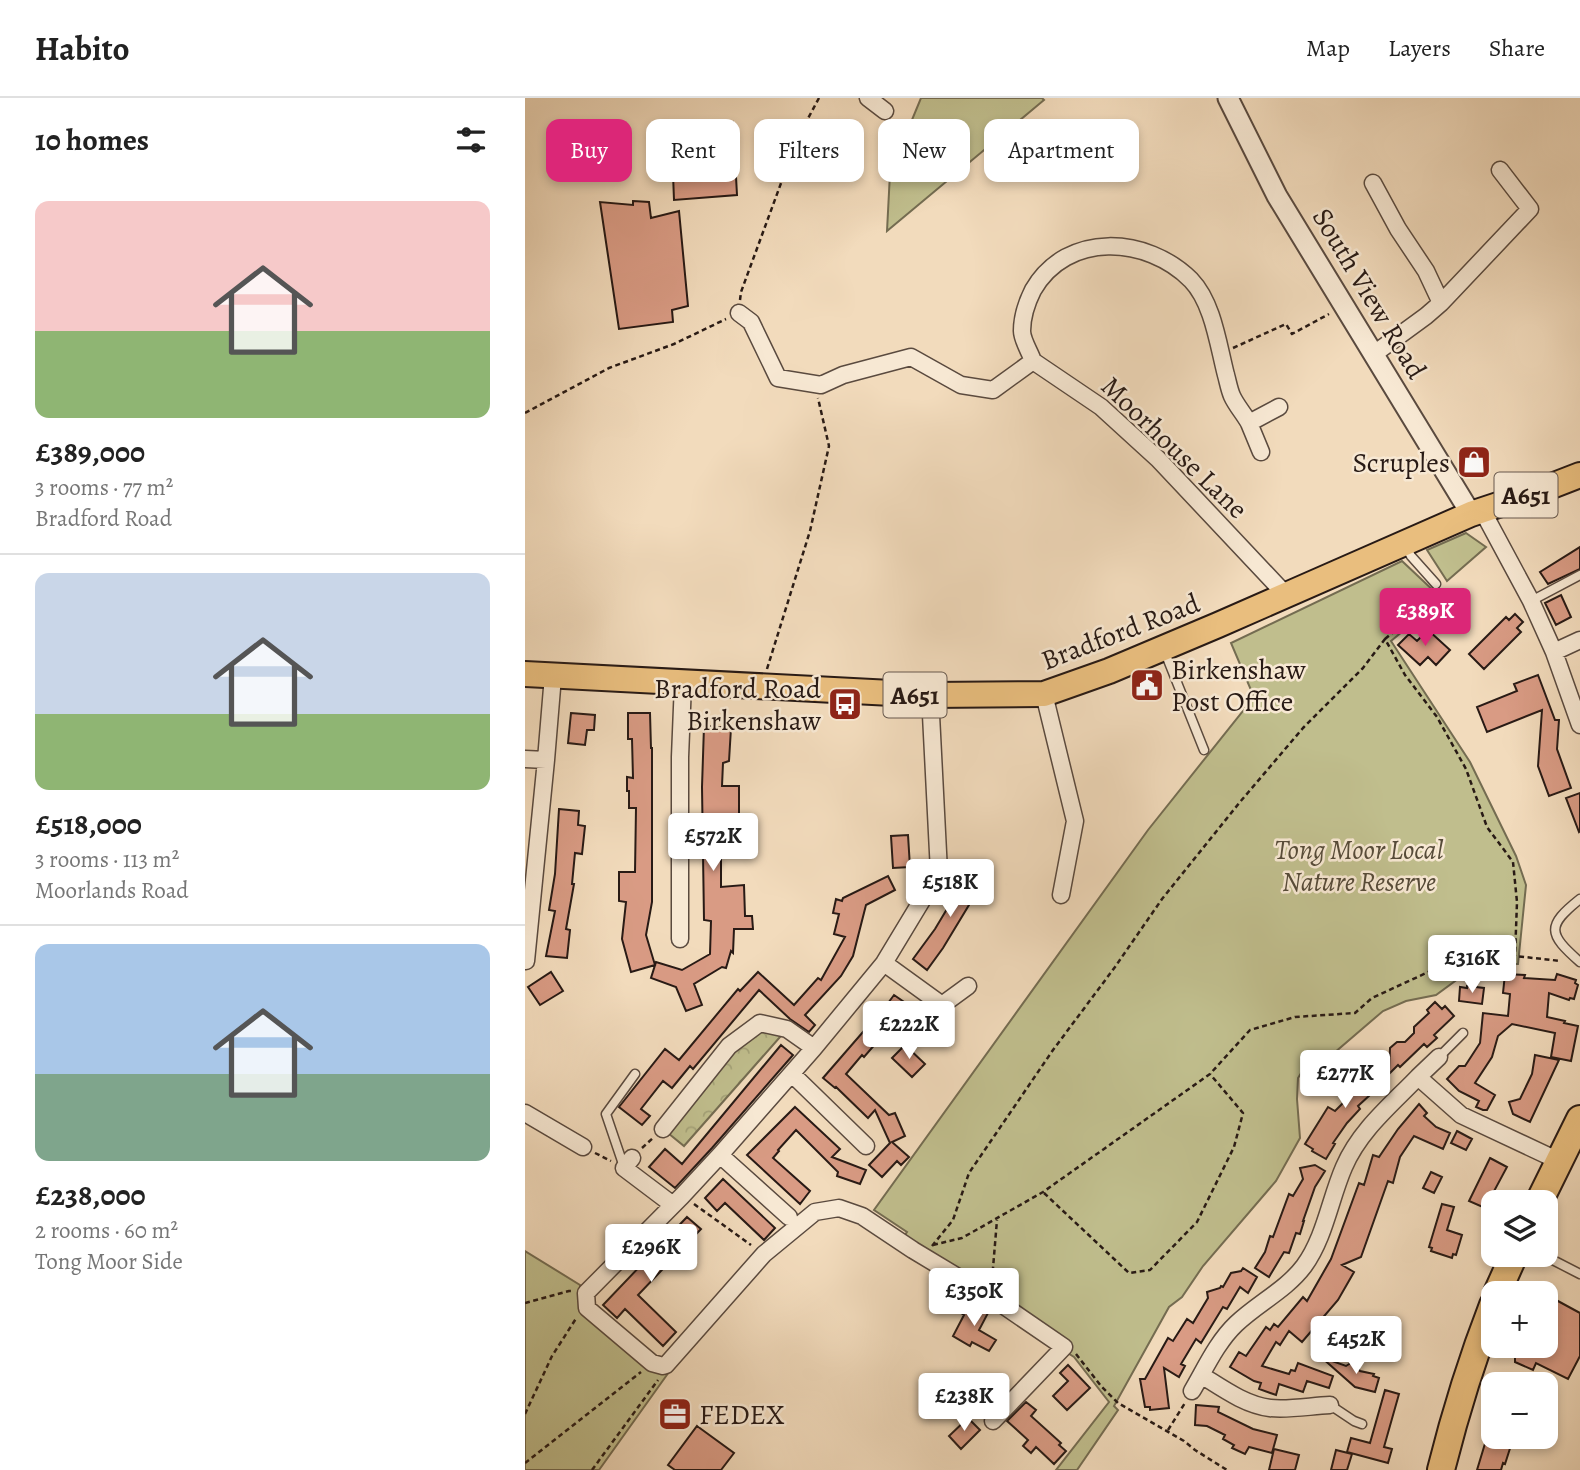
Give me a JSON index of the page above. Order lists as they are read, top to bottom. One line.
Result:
{"streets":{"main road":["A651","Bradford Road"],"street":["South View Road","Moorhouse Lane"]},"crossings":[["South View Road","Bradford Road"],["Moorhouse Lane","Bradford Road"]],"parks":["Tong Moor Local Nature Reserve"],"places":{"shop":["Scruples"],"public building":["Birkenshaw Post Office"],"bus stop":["Bradford Road Birkenshaw"],"office":["FEDEX"]},"page":{"header":"Habito","nav":["Map","Layers","Share"],"heading":"10 homes","chip":["Buy","Rent","Filters","New","Apartment"],"list":[{"name":"£389,000","note":"3 rooms · 77 m² · Bradford Road"},{"name":"£518,000","note":"3 rooms · 113 m² · Moorlands Road"},{"name":"£238,000","note":"2 rooms · 60 m² · Tong Moor Side"}],"price":["£389K","£572K","£518K","£316K","£222K","£277K","£296K","£350K","£452K","£238K"],"map_buttons":["+","−"]}}
